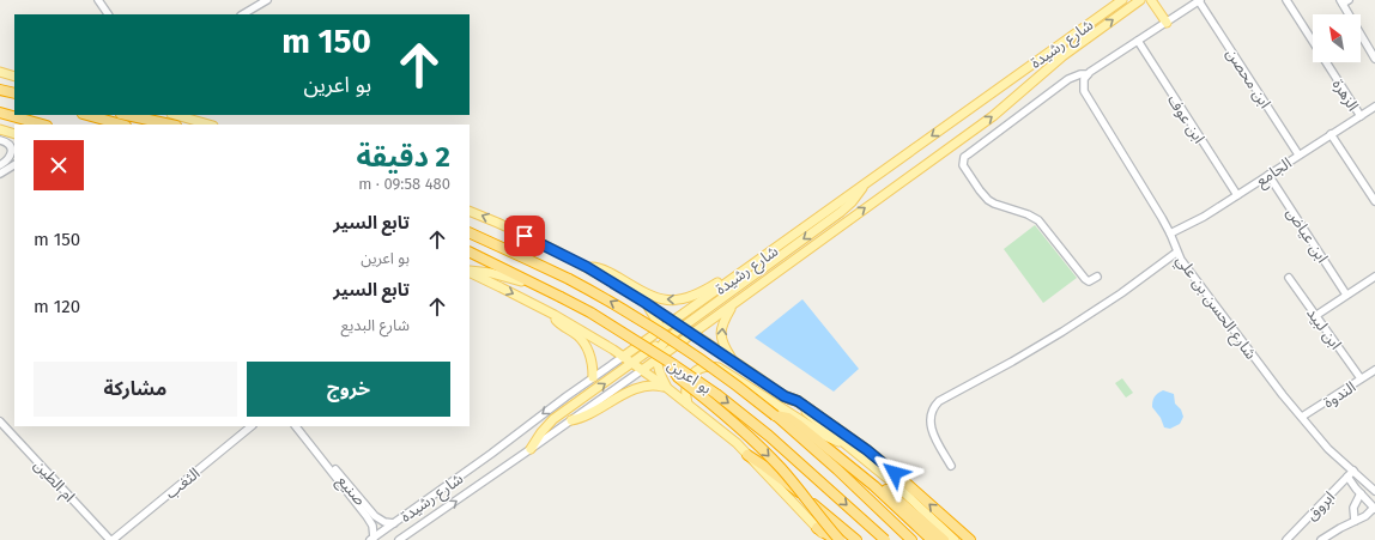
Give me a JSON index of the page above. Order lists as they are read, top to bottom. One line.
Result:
{"streets":{"highway":["بو اعرين"],"main road":["شارع رشيدة"],"street":["ابن محصن","الزهرة","ابن عوف","الجامع","ابن عياض","شارع الحسن بن علي","ابن لبيد","الندوة","ام الطين","الثغب","صنيع","ابروق"]},"crossings":[["شارع رشيدة","بو اعرين"],["شارع رشيدة","صنيع"],["ابن محصن","الجامع"],["الزهرة","الجامع"],["ابن عوف","الجامع"],["الجامع","ابن عياض"],["الجامع","شارع الحسن بن علي"],["شارع الحسن بن علي","الندوة"],["شارع الحسن بن علي","ابروق"],["ابن لبيد","الندوة"],["ام الطين","الثغب"]],"north":"top left","page":{"turn":["150 m","بو اعرين"],"heading":["2 دقيقة","480 m · 09:58"],"list":[{"name":"تابع السير","note":"بو اعرين","value":"150 m"},{"name":"تابع السير","note":"شارع البديع","value":"120 m"}],"buttons":["خروج","مشاركة"]}}
